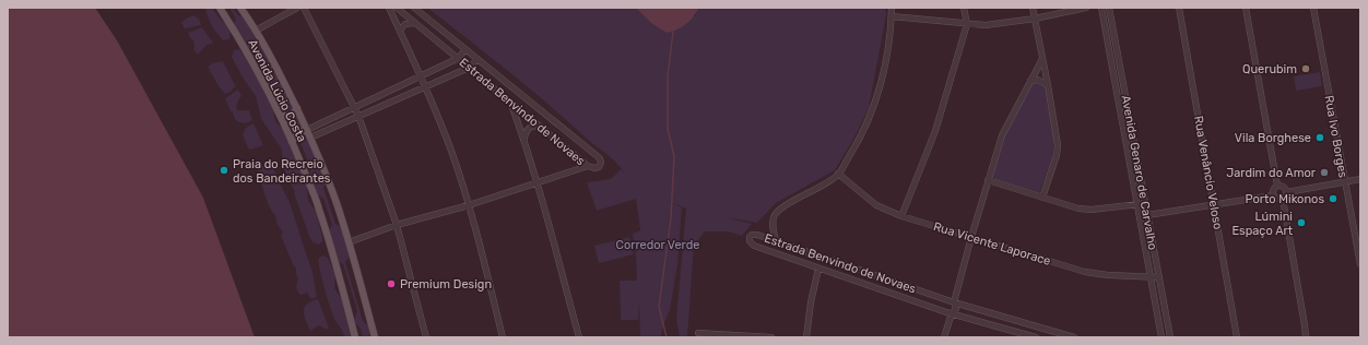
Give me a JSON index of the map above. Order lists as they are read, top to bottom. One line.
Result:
{"streets":{"main road":["Avenida Lúcio Costa"],"street":["Estrada Benvindo de Novaes","Rua Ivo Borges","Avenida Genaro de Carvalho","Rua Venâncio Veloso","Rua Vicente Laporace"]},"crossings":[["Avenida Genaro de Carvalho","Rua Vicente Laporace"]],"parks":["Corredor Verde"],"places":["Querubim","Vila Borghese","Praia do Recreio dos Bandeirantes","Jardim do Amor","Porto Mikonos","Lúmini Espaço Art","Premium Design"]}
